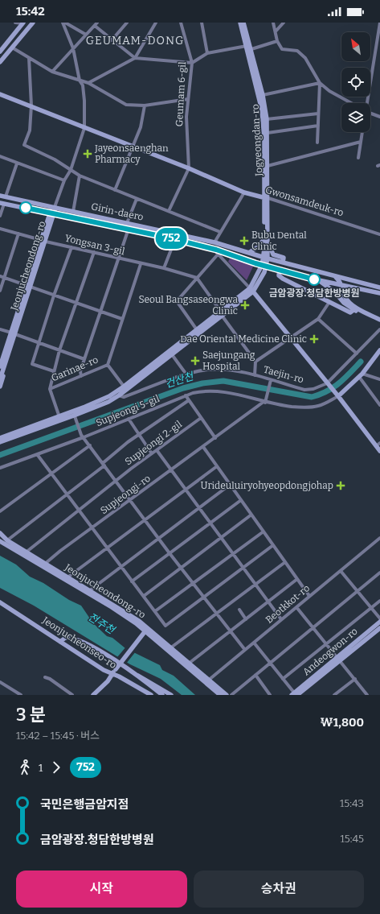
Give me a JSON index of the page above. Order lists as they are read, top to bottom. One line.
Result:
{"streets":{"street":["Geumam 6-gil","Jogyeongdan-ro","Gwonsamdeuk-ro","Girin-daero","Yongsan 3-gil","Jeonjucheondong-ro","Garinae-ro","Taejin-ro","Supjeongi 5-gil","Supjeongi 2-gil","Supjeongi-ro","Beotkkot-ro","Jeonjucheonseo-ro","Andeogwon-ro"]},"crossings":[["Geumam 6-gil","Gwonsamdeuk-ro"],["Jogyeongdan-ro","Gwonsamdeuk-ro"],["Jogyeongdan-ro","Girin-daero"],["Gwonsamdeuk-ro","Girin-daero"],["Girin-daero","Yongsan 3-gil"],["Girin-daero","Jeonjucheondong-ro"],["Girin-daero","Garinae-ro"],["Yongsan 3-gil","Jeonjucheondong-ro"],["Jeonjucheondong-ro","Supjeongi 2-gil"],["Jeonjucheondong-ro","Supjeongi-ro"],["Jeonjucheondong-ro","Beotkkot-ro"],["Supjeongi 5-gil","Supjeongi-ro"]],"districts":["GEUMAM-DONG"],"water":["건산천","전주천"],"places":{"health":["Jayeonsaenghan Pharmacy","Bubu Dental Clinic","Seoul Bangsaseongwa Clinic","Dae Oriental Medicine Clinic","Saejungang Hospital","Urideuluiryohyeopdongjohap"],"other":["금암광장.청담한방병원"]},"lines":["bus line 752"],"north":"top left","page":{"status":"15:42","on_map":"752","heading":["3 분","15:42 – 15:45 · 버스","₩1,800"],"legs":["1","752"],"list":[{"name":"국민은행금암지점","value":"15:43"},{"name":"금암광장.청담한방병원","value":"15:45"}],"buttons":["시작","승차권"]}}
